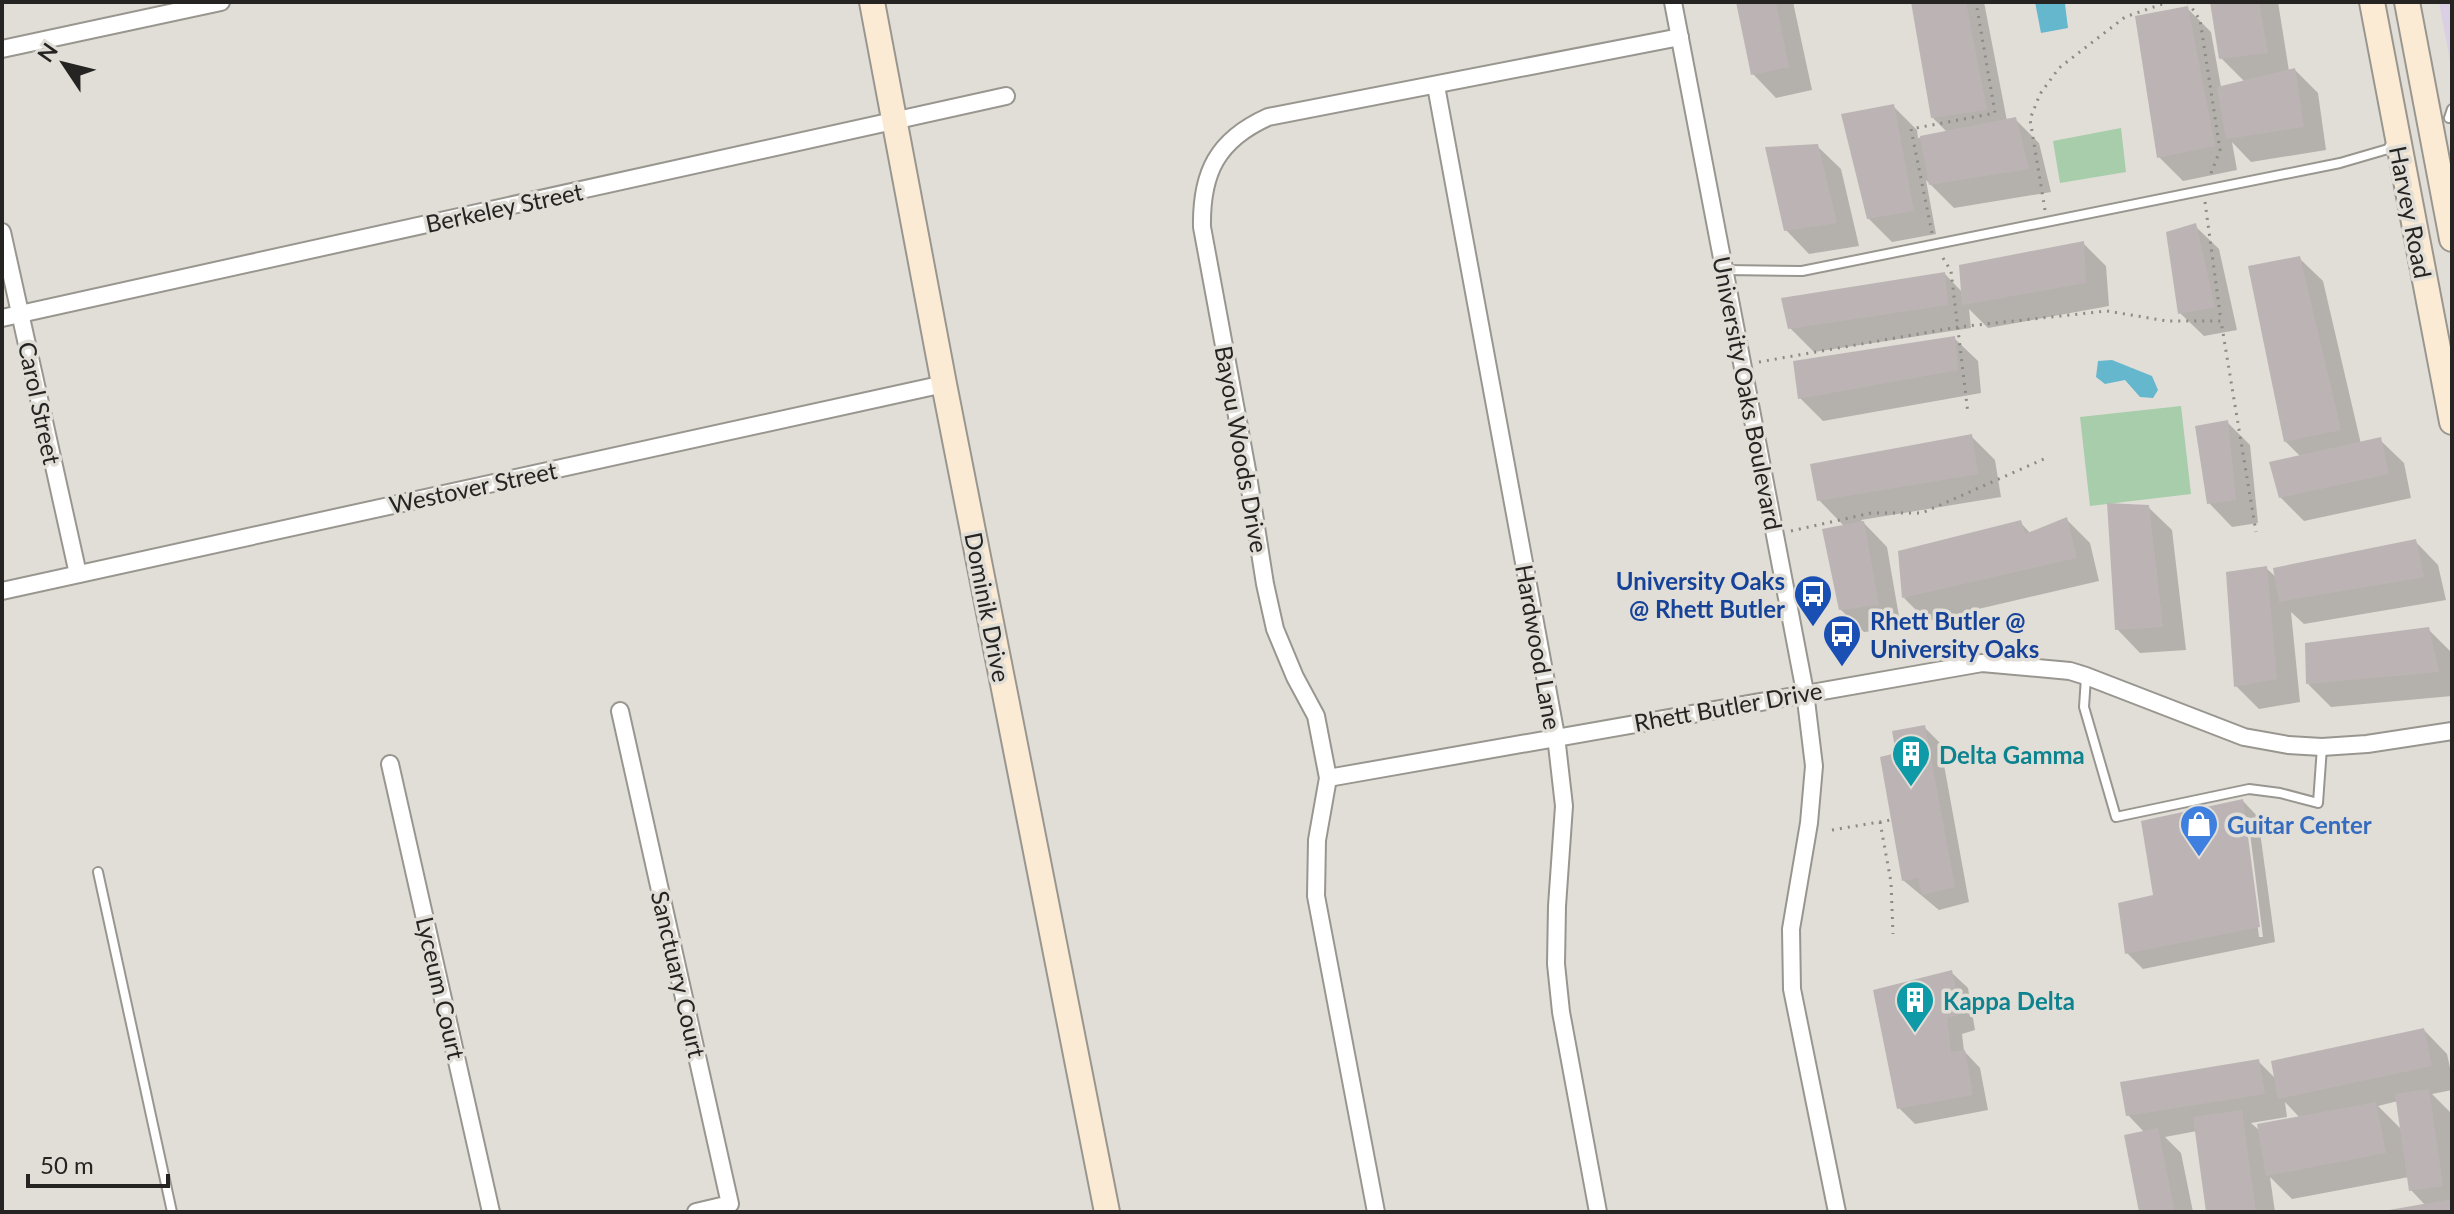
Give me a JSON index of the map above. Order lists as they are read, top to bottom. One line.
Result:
{"streets":{"street":["Berkeley Street","Harvey Road","University Oaks Boulevard","Carol Street","Bayou Woods Drive","Westover Street","Dominik Drive","Hardwood Lane","Rhett Butler Drive","Sanctuary Court","Lyceum Court"]},"crossings":[["Berkeley Street","Carol Street"],["Berkeley Street","Dominik Drive"],["University Oaks Boulevard","Bayou Woods Drive"],["University Oaks Boulevard","Rhett Butler Drive"],["Carol Street","Westover Street"],["Bayou Woods Drive","Hardwood Lane"],["Bayou Woods Drive","Rhett Butler Drive"],["Westover Street","Dominik Drive"],["Hardwood Lane","Rhett Butler Drive"]],"places":{"bus stop":["University Oaks @ Rhett Butler","Rhett Butler @ University Oaks"],"building":["Delta Gamma","Kappa Delta"],"shop":["Guitar Center"]},"scale_bar":"50 m","north":"top left"}
